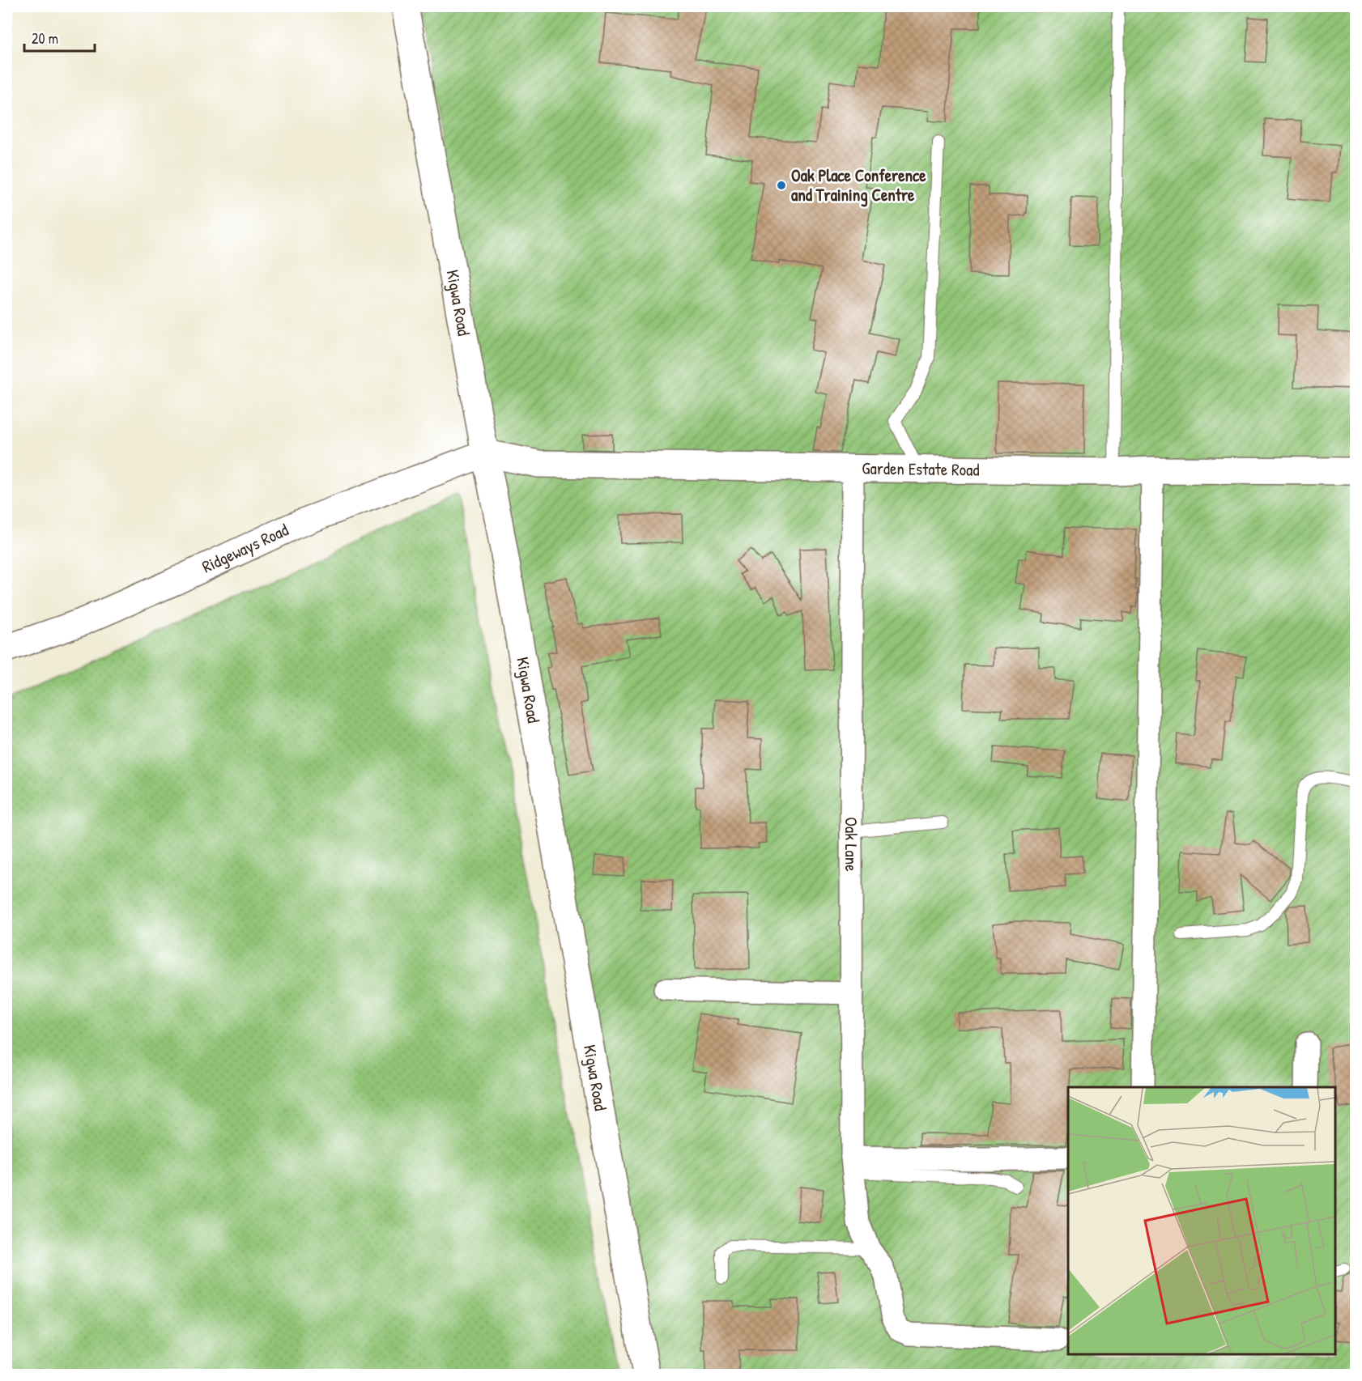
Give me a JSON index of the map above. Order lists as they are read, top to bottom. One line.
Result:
{"streets":{"street":["Kigwa Road","Garden Estate Road","Ridgeways Road","Oak Lane"]},"crossings":[["Kigwa Road","Garden Estate Road"],["Kigwa Road","Ridgeways Road"],["Garden Estate Road","Ridgeways Road"],["Garden Estate Road","Oak Lane"]],"places":["Oak Place Conference and Training Centre"],"scale_bar":"20 m"}
